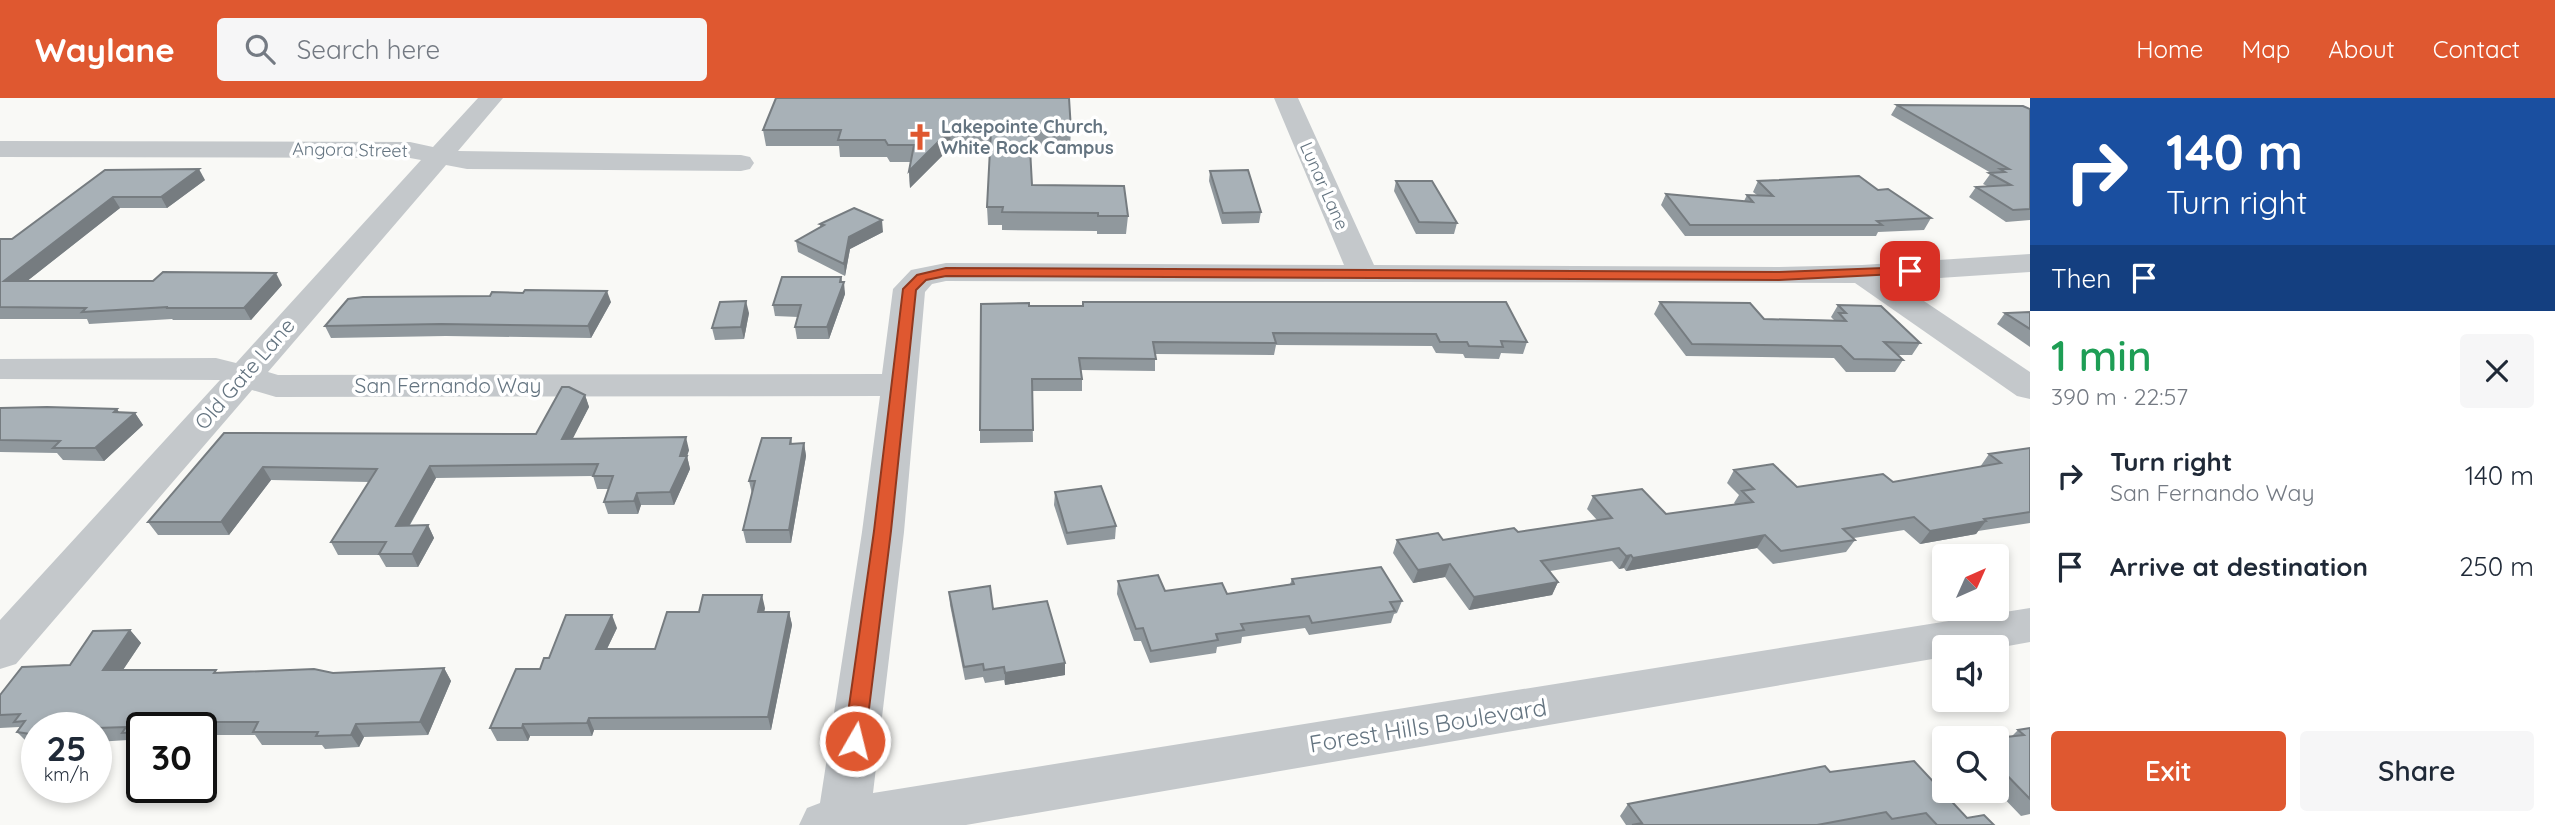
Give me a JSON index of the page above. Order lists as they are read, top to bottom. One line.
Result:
{"streets":{"street":["Angora Street","Lunar Lane","Old Gate Lane","San Fernando Way","Forest Hills Boulevard"]},"crossings":[["Angora Street","Old Gate Lane"],["Old Gate Lane","San Fernando Way"]],"places":{"church":["Lakepointe Church, White Rock Campus"]},"north":"top right","page":{"header":"Waylane","search":"Search here","nav":["Home","Map","About","Contact"],"turn":["140 m","Turn right"],"then":"Then","heading":["1 min","390 m · 22:57"],"list":[{"name":"Turn right","note":"San Fernando Way","value":"140 m"},{"name":"Arrive at destination","value":"250 m"}],"speed":"25 km/h","limit":"30","buttons":["Exit","Share"]}}
